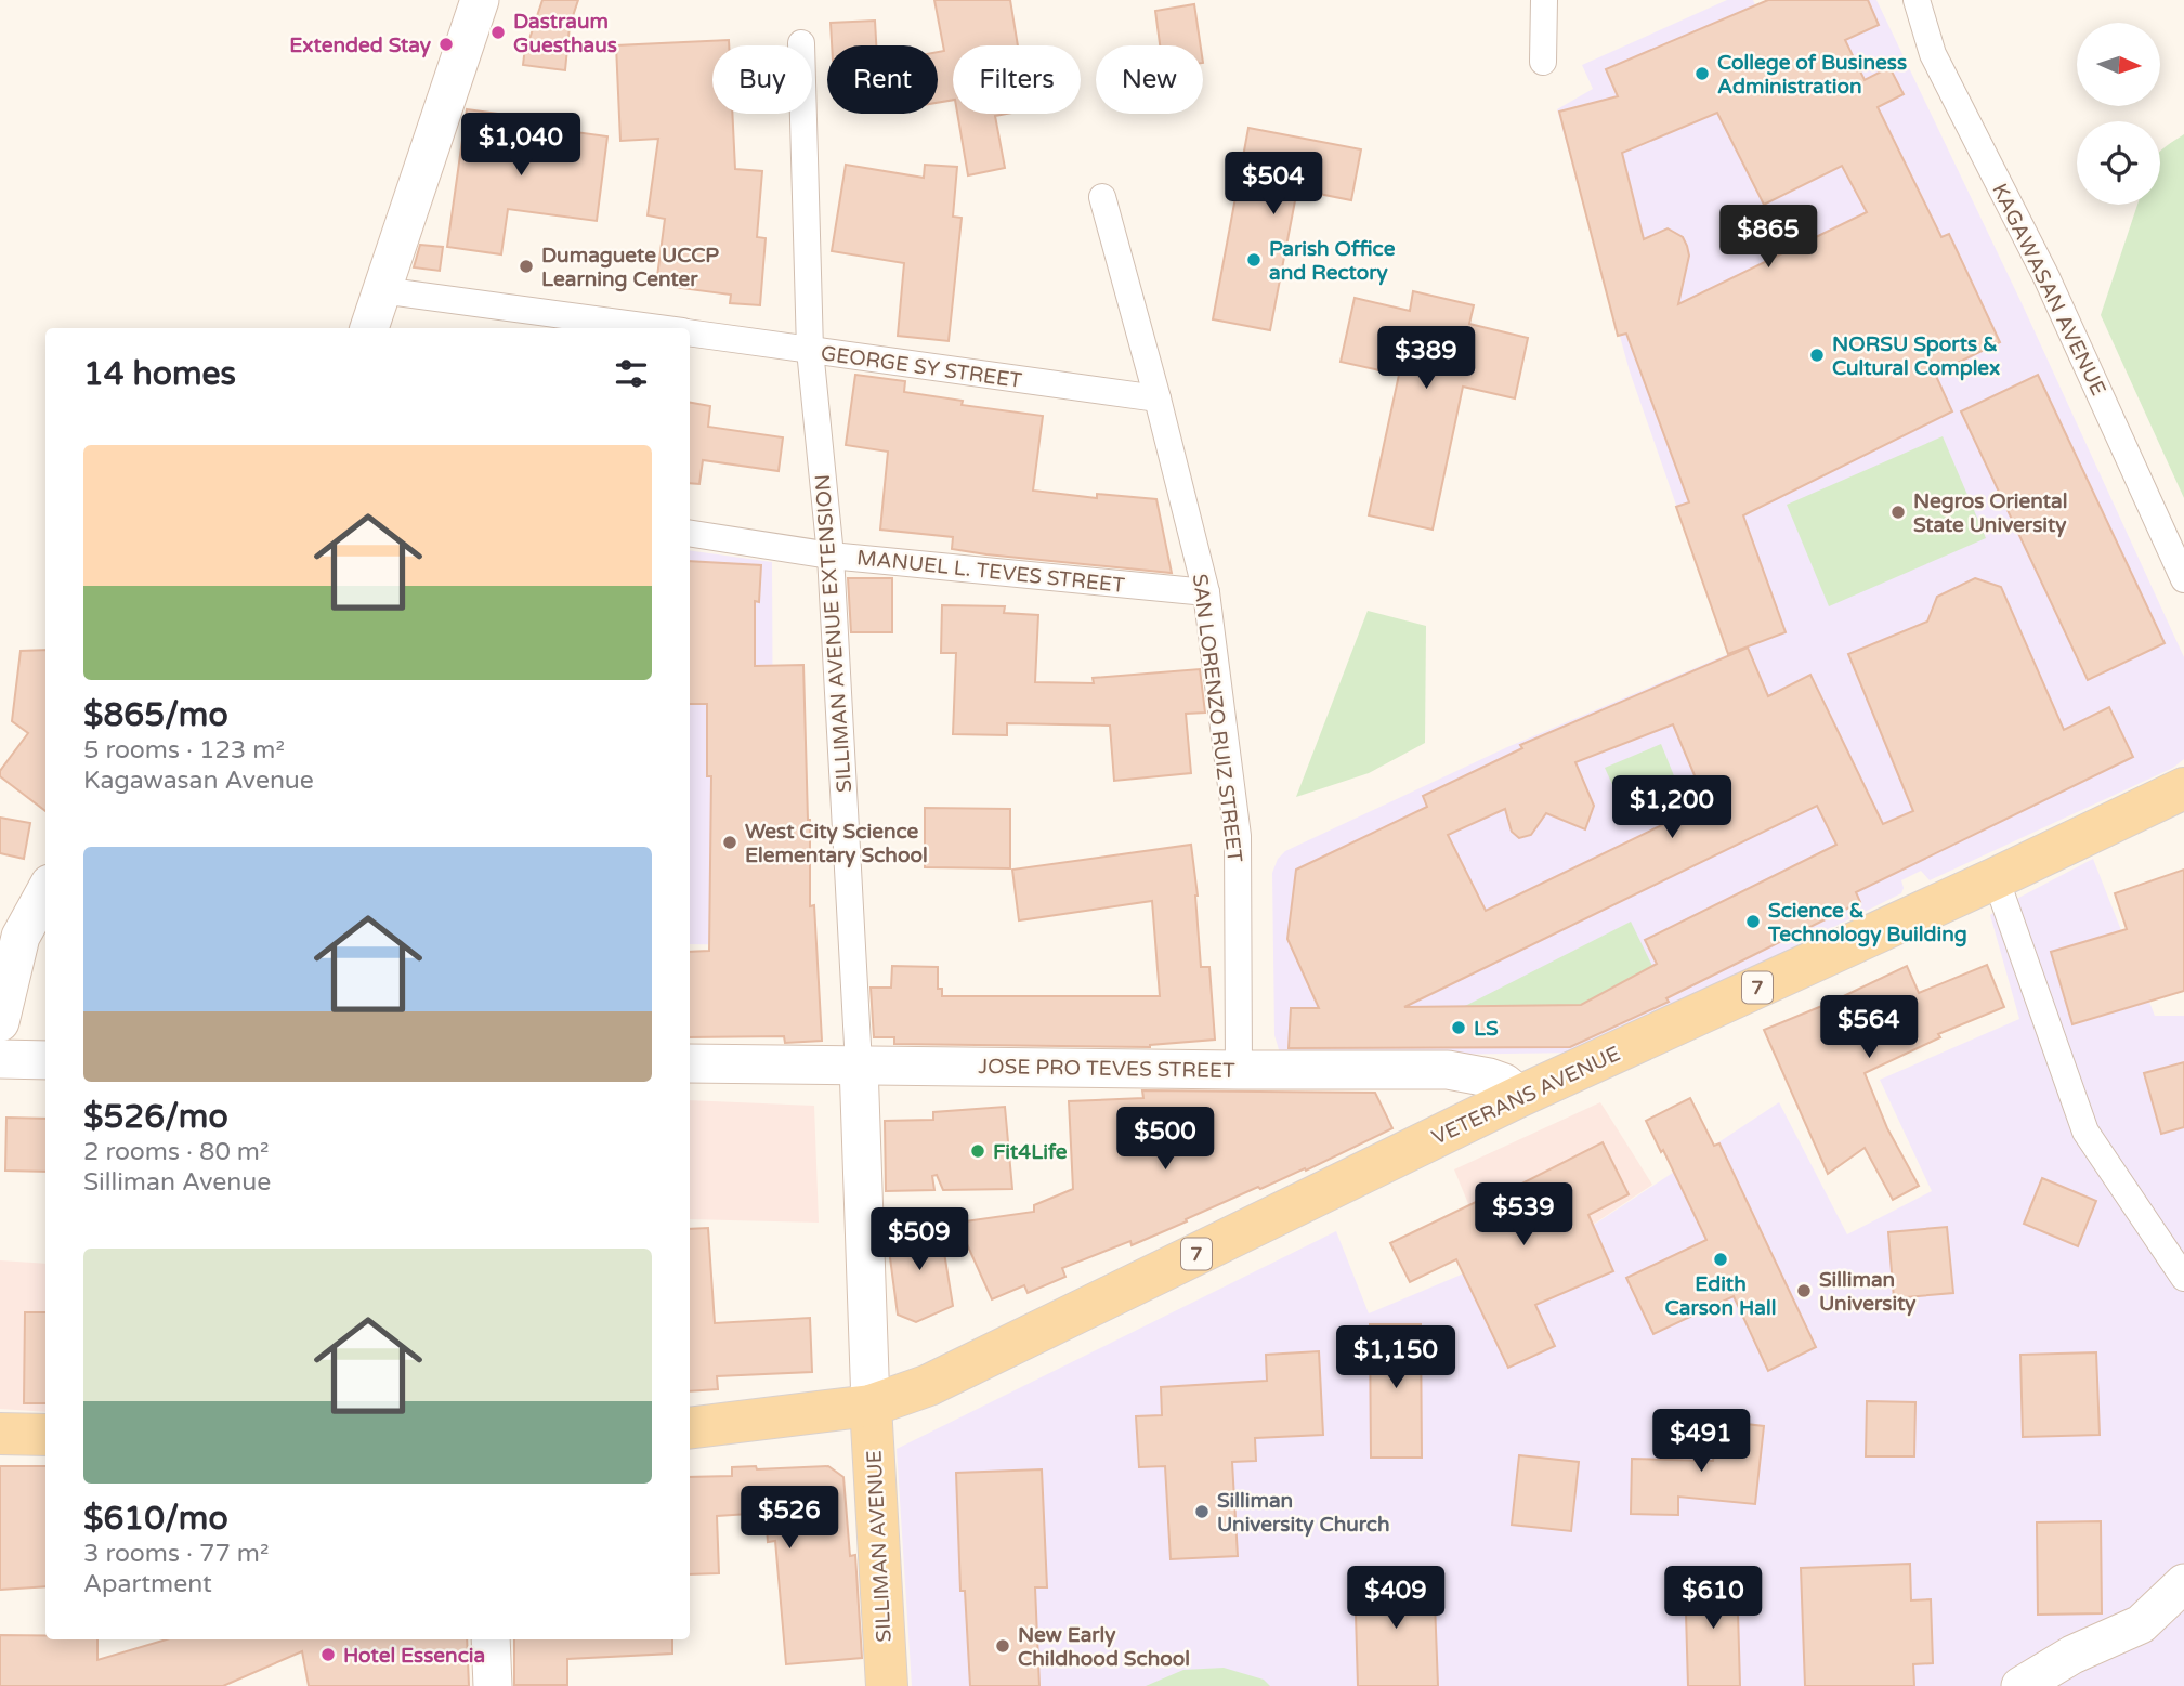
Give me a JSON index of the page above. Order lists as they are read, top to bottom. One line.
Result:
{"streets":{"main road":["7","VETERANS AVENUE","SILLIMAN AVENUE"],"street":["KAGAWASAN AVENUE","GEORGE SY STREET","MANUEL L. TEVES STREET","SILLIMAN AVENUE EXTENSION","SAN LORENZO RUIZ STREET","JOSE PRO TEVES STREET"]},"crossings":[["GEORGE SY STREET","SILLIMAN AVENUE EXTENSION"],["GEORGE SY STREET","SAN LORENZO RUIZ STREET"],["MANUEL L. TEVES STREET","SILLIMAN AVENUE EXTENSION"],["MANUEL L. TEVES STREET","SAN LORENZO RUIZ STREET"],["SILLIMAN AVENUE EXTENSION","7"],["SILLIMAN AVENUE EXTENSION","JOSE PRO TEVES STREET"],["SILLIMAN AVENUE EXTENSION","VETERANS AVENUE"],["SILLIMAN AVENUE EXTENSION","SILLIMAN AVENUE"],["SAN LORENZO RUIZ STREET","JOSE PRO TEVES STREET"],["7","VETERANS AVENUE"],["7","SILLIMAN AVENUE"],["JOSE PRO TEVES STREET","VETERANS AVENUE"],["VETERANS AVENUE","SILLIMAN AVENUE"]],"places":["Dastraum Guesthaus","Extended Stay","College of Business Administration","Parish Office and Rectory","Dumaguete UCCP Learning Center","NORSU Sports & Cultural Complex","Negros Oriental State University","West City Science Elementary School","Science & Technology Building","LS","Fit4Life","Edith Carson Hall","Silliman University","Silliman University Church","New Early Childhood School","Hotel Essencia"],"north":"right","page":{"chip":["Buy","Rent","Filters","New"],"price":["$1,040","$504","$865","$389","$1,200","$564","$500","$539","$509","$1,150","$491","$526","$409","$610"],"heading":"14 homes","list":[{"name":"$865/mo","note":"5 rooms · 123 m² · Kagawasan Avenue"},{"name":"$526/mo","note":"2 rooms · 80 m² · Silliman Avenue"},{"name":"$610/mo","note":"3 rooms · 77 m² · Apartment"}]}}
